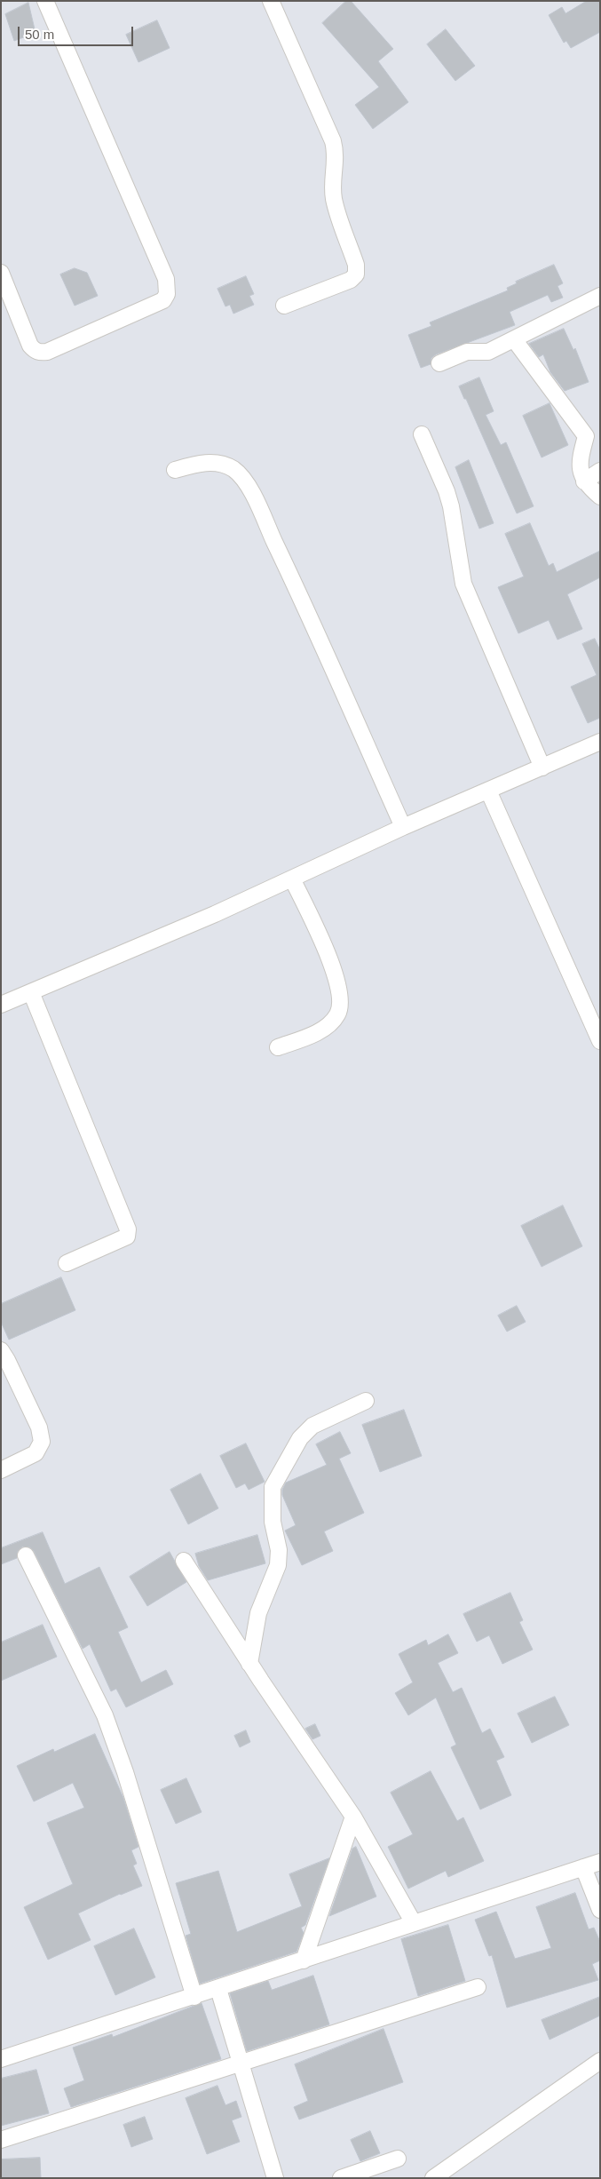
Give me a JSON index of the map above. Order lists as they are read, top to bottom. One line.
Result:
{"scale_bar":"50 m"}
